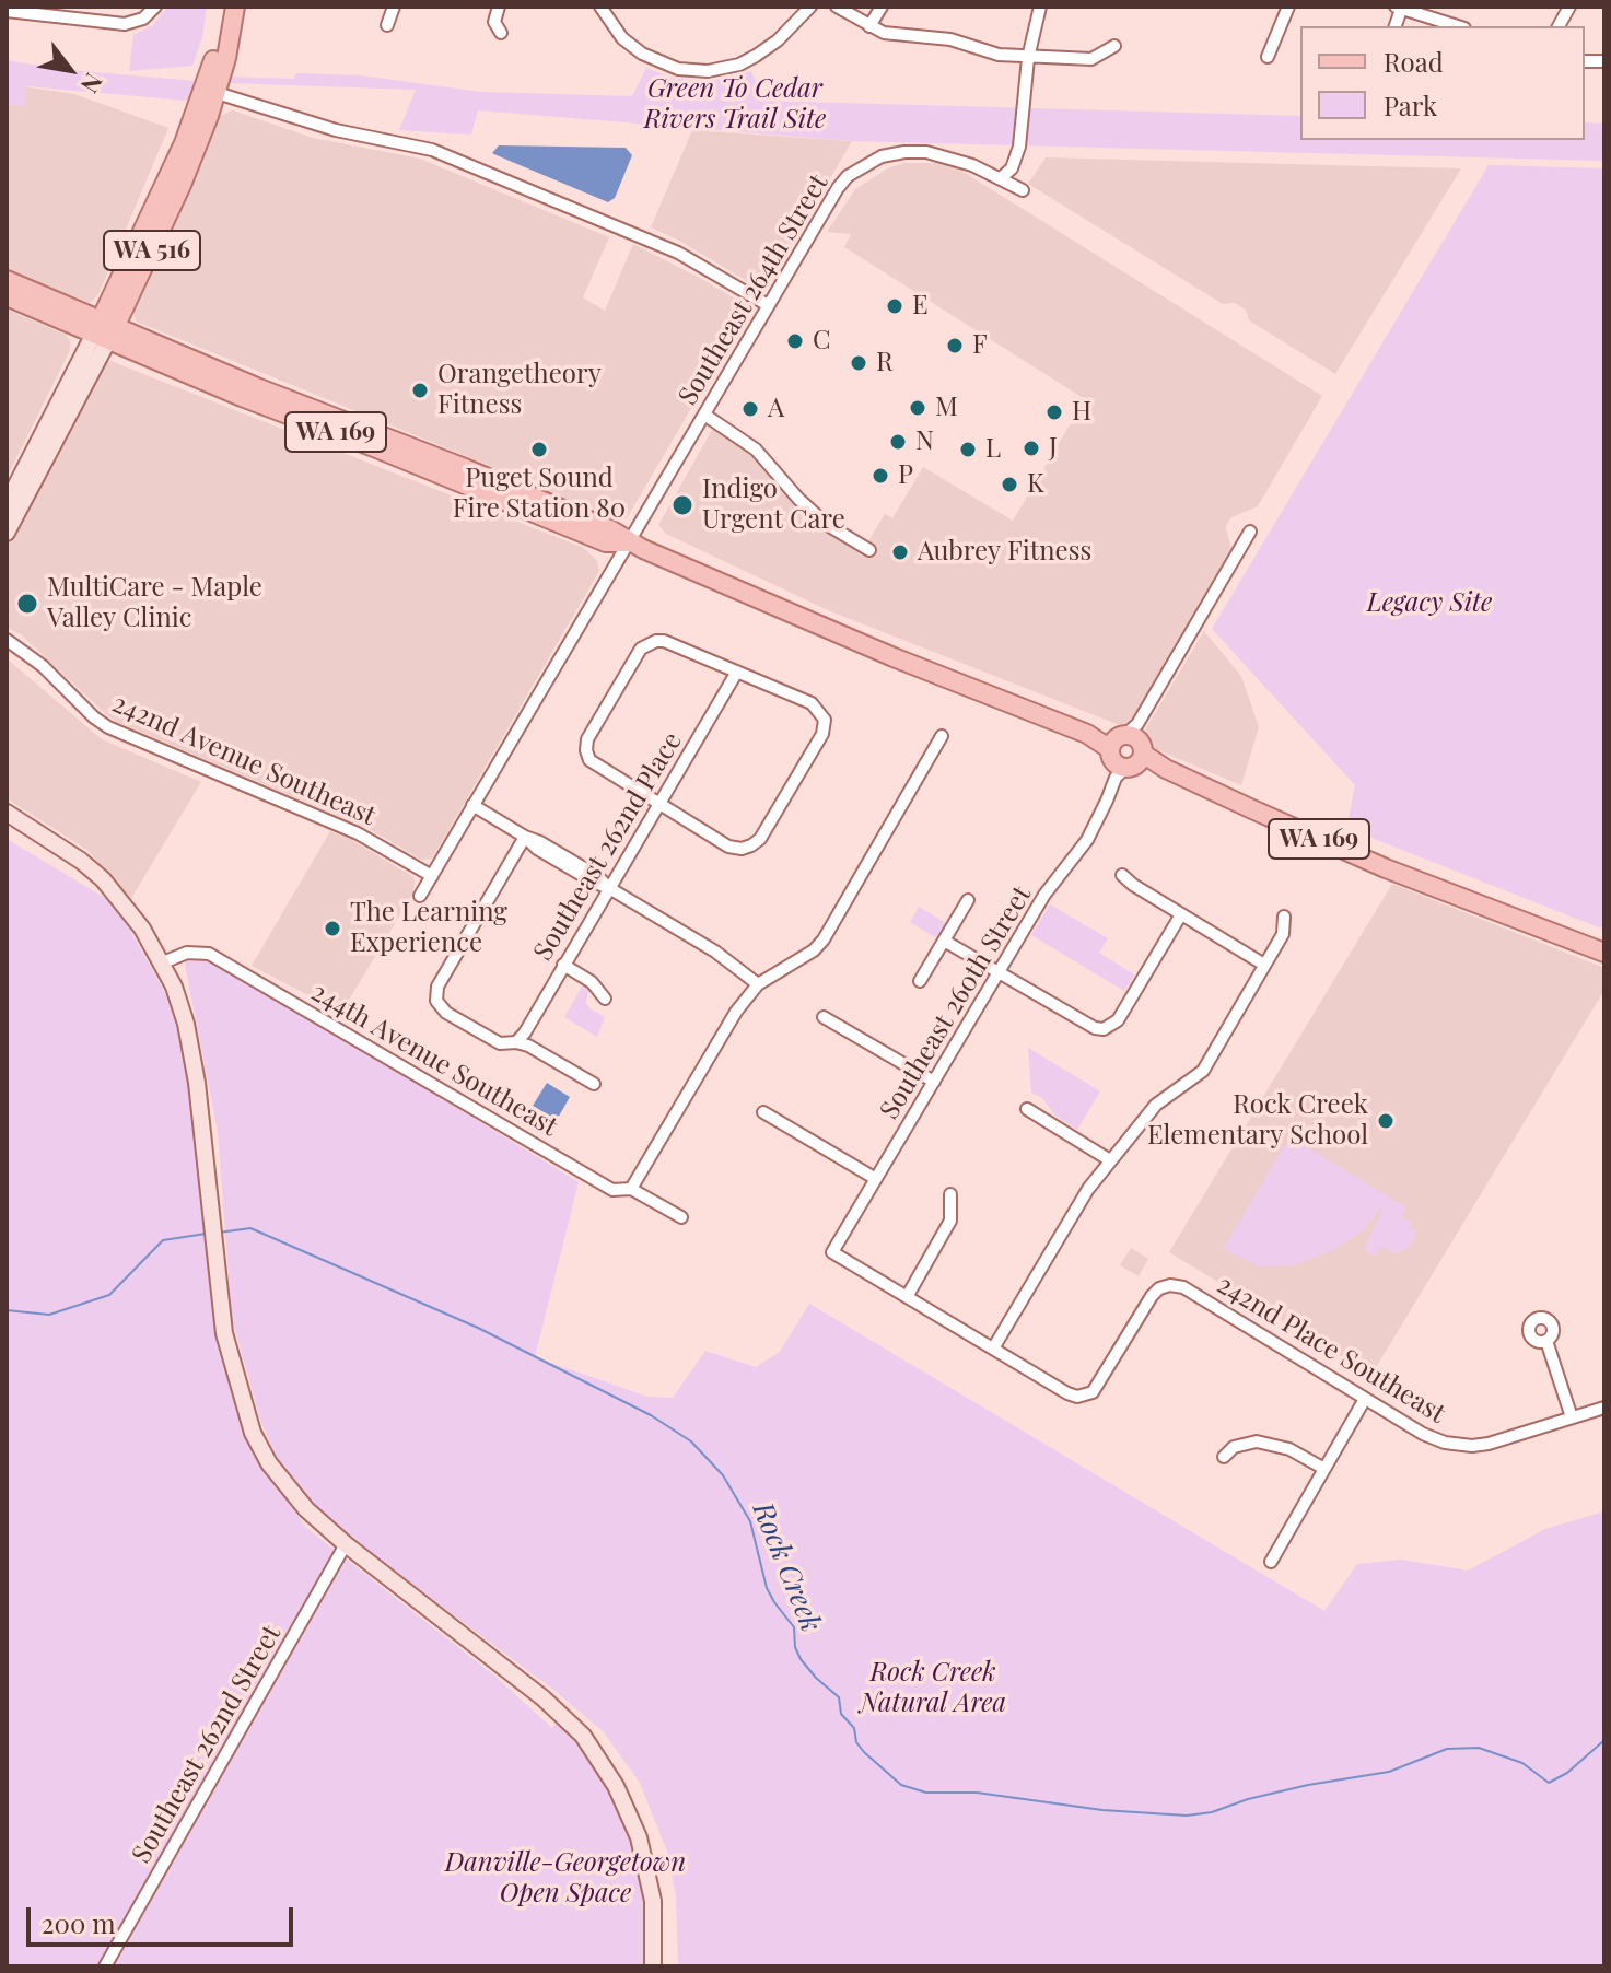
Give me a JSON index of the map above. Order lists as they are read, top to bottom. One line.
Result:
{"streets":{"main road":["WA 516","WA 169"],"street":["Southeast 264th Street","242nd Avenue Southeast","Southeast 262nd Place","Southeast 260th Street","244th Avenue Southeast","242nd Place Southeast","Southeast 262nd Street"]},"crossings":[["WA 516","WA 169"],["Southeast 264th Street","WA 169"],["Southeast 264th Street","242nd Avenue Southeast"],["WA 169","Southeast 260th Street"]],"water":["Rock Creek"],"parks":["Green To Cedar Rivers Trail Site","Legacy Site","Rock Creek Natural Area","Danville-Georgetown Open Space"],"places":["E","C","F","R","Orangetheory Fitness","M","A","H","N","J","Puget Sound Fire Station 80","L","P","K","Indigo Urgent Care","Aubrey Fitness","MultiCare - Maple Valley Clinic","The Learning Experience","Rock Creek Elementary School"],"legend":["Road","Park"],"scale_bar":"200 m","north":"bottom right"}
